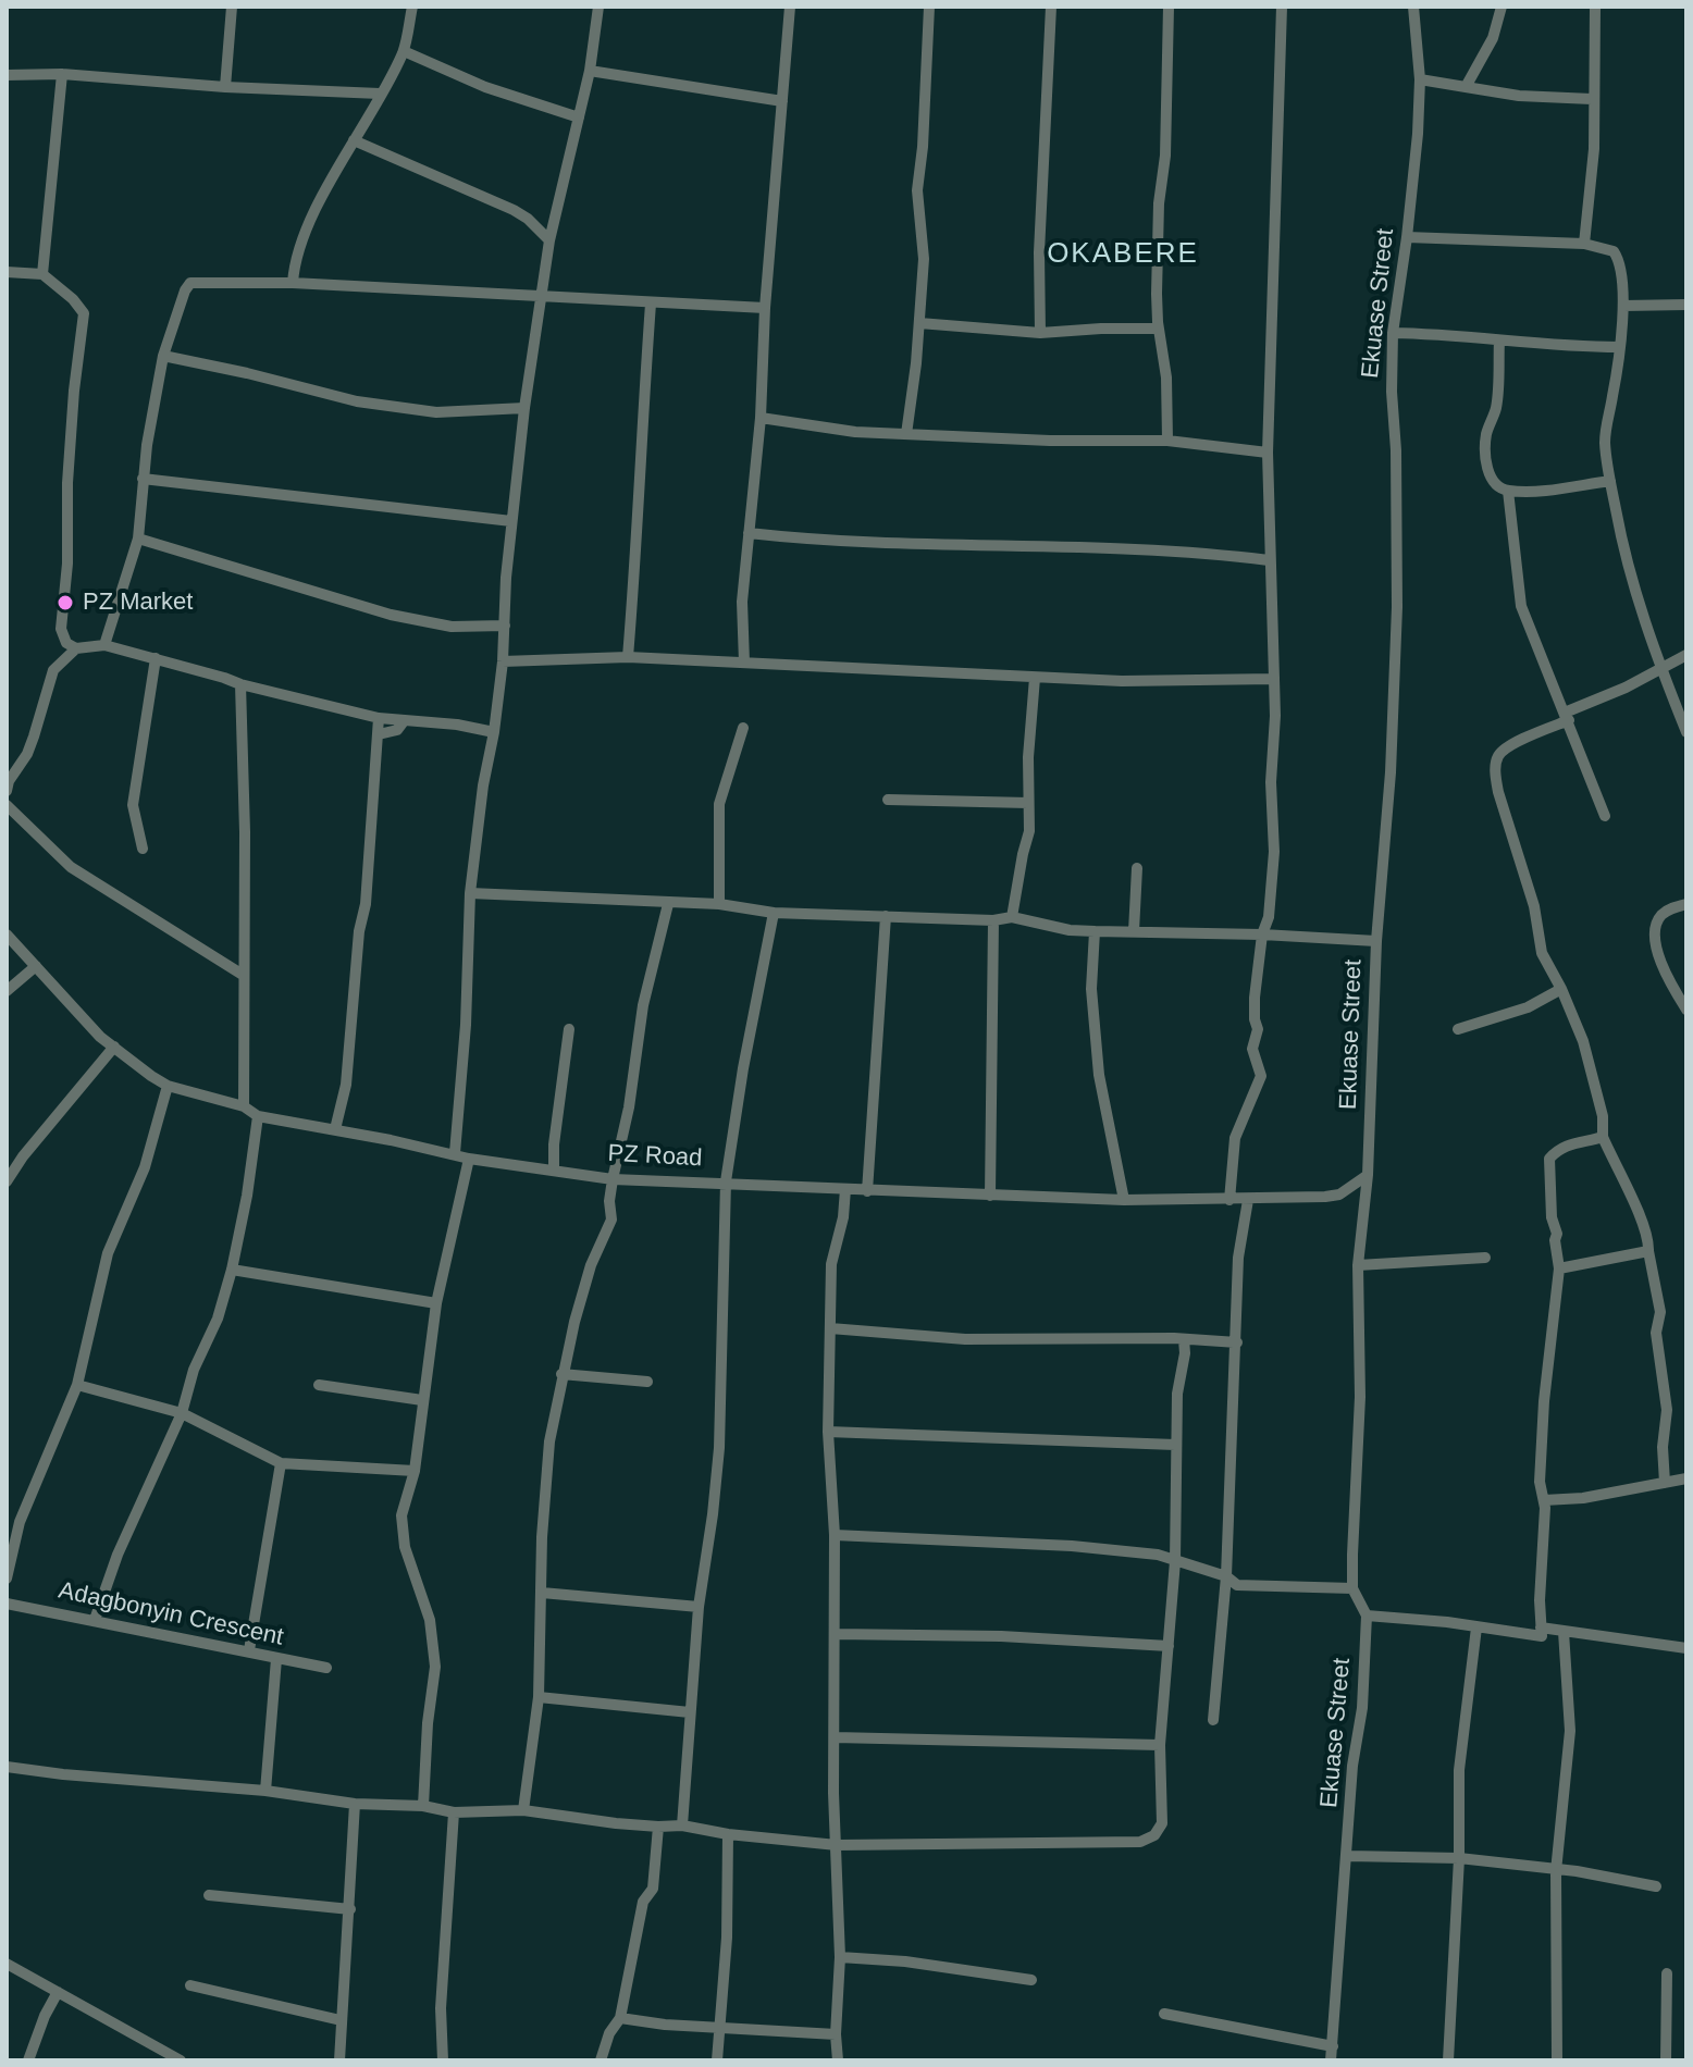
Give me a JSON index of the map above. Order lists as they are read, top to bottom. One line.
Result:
{"streets":{"street":["Ekuase Street","PZ Road","Adagbonyin Crescent"]},"crossings":[["Ekuase Street","PZ Road"]],"districts":["OKABERE"],"places":["PZ Market"]}
